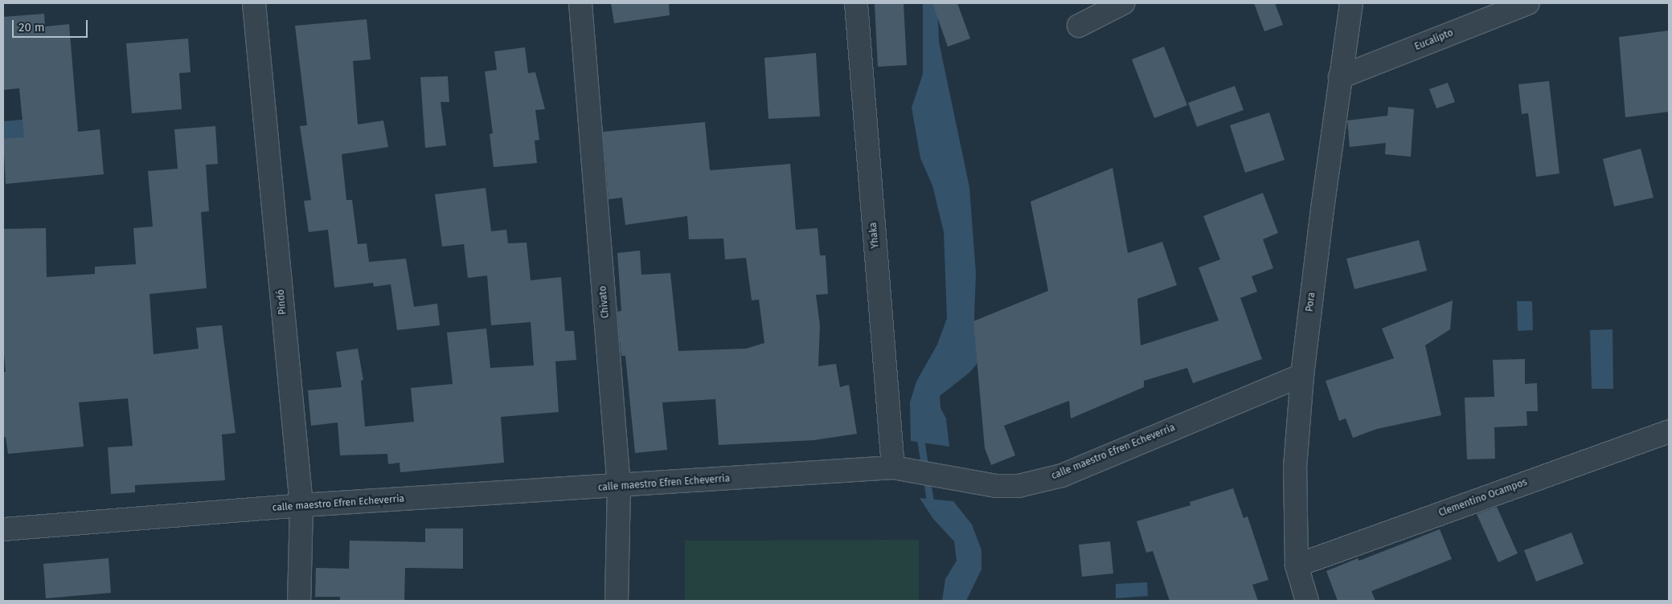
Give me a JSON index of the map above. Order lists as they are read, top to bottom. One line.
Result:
{"streets":{"street":["Eucalipto","Yhaka","Pindó","Chivato","Pora","calle maestro Efren Echeverria","Clementino Ocampos"]},"crossings":[["Eucalipto","Pora"],["Yhaka","calle maestro Efren Echeverria"],["Pindó","calle maestro Efren Echeverria"],["Chivato","calle maestro Efren Echeverria"],["Pora","calle maestro Efren Echeverria"],["Pora","Clementino Ocampos"]],"scale_bar":"20 m"}
